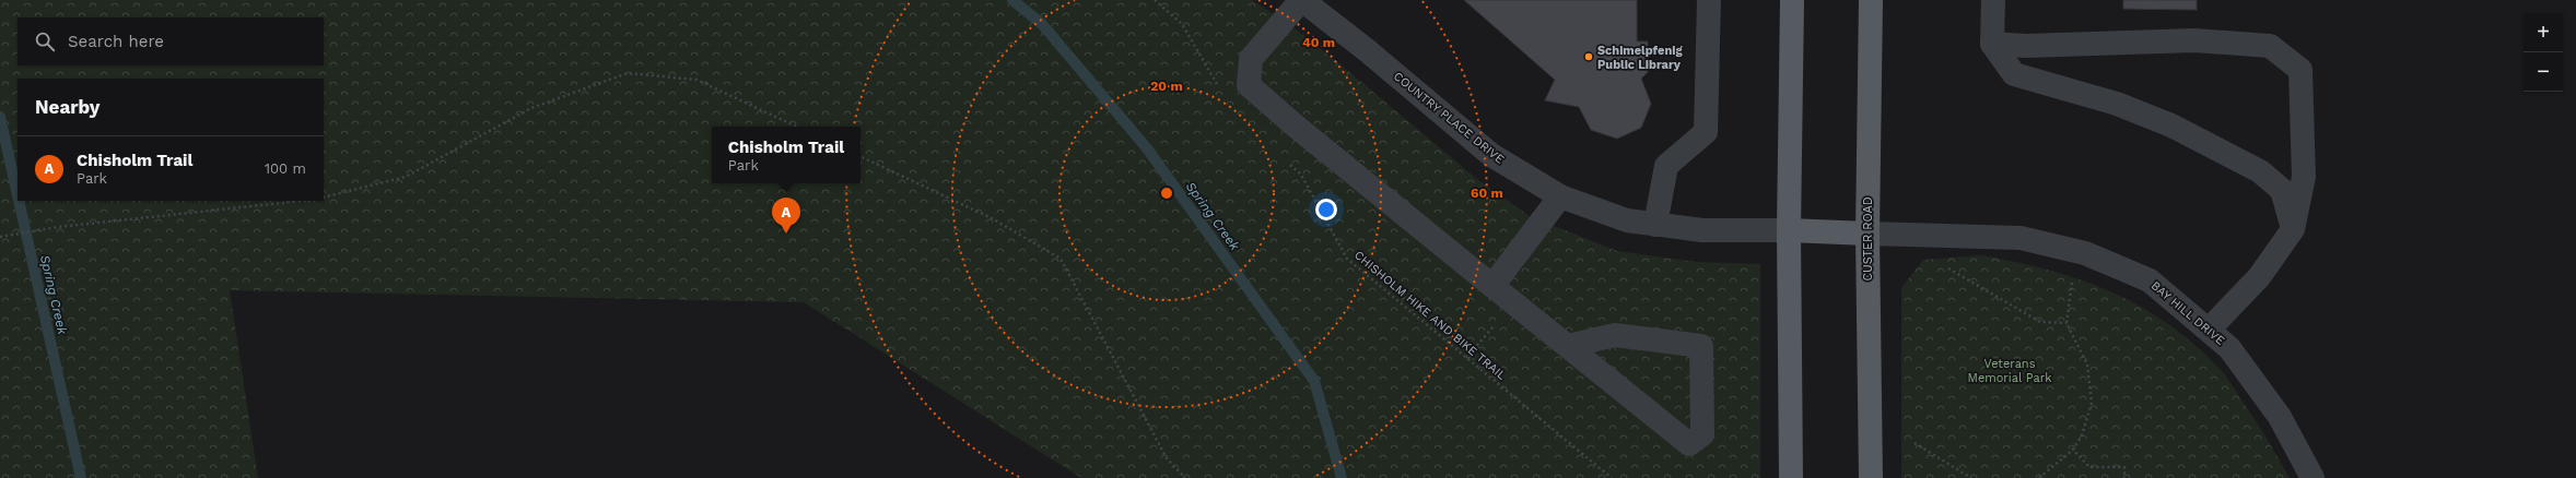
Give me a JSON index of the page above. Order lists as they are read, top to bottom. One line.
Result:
{"streets":{"main road":["CUSTER ROAD"],"street":["COUNTRY PLACE DRIVE","BAY HILL DRIVE"],"path":["CHISHOLM HIKE AND BIKE TRAIL"]},"crossings":[["CUSTER ROAD","BAY HILL DRIVE"]],"water":["Spring Creek"],"parks":["Veterans Memorial Park"],"places":["Schimelpfenig Public Library"],"page":{"map_buttons":["+","−"],"search":"Search here","heading":"Nearby","popup":["Chisholm Trail","Park"],"list":[{"mark":"A","name":"Chisholm Trail","note":"Park","value":"100 m"}],"pins":"A"},"rings":["40 m","20 m","60 m"]}
